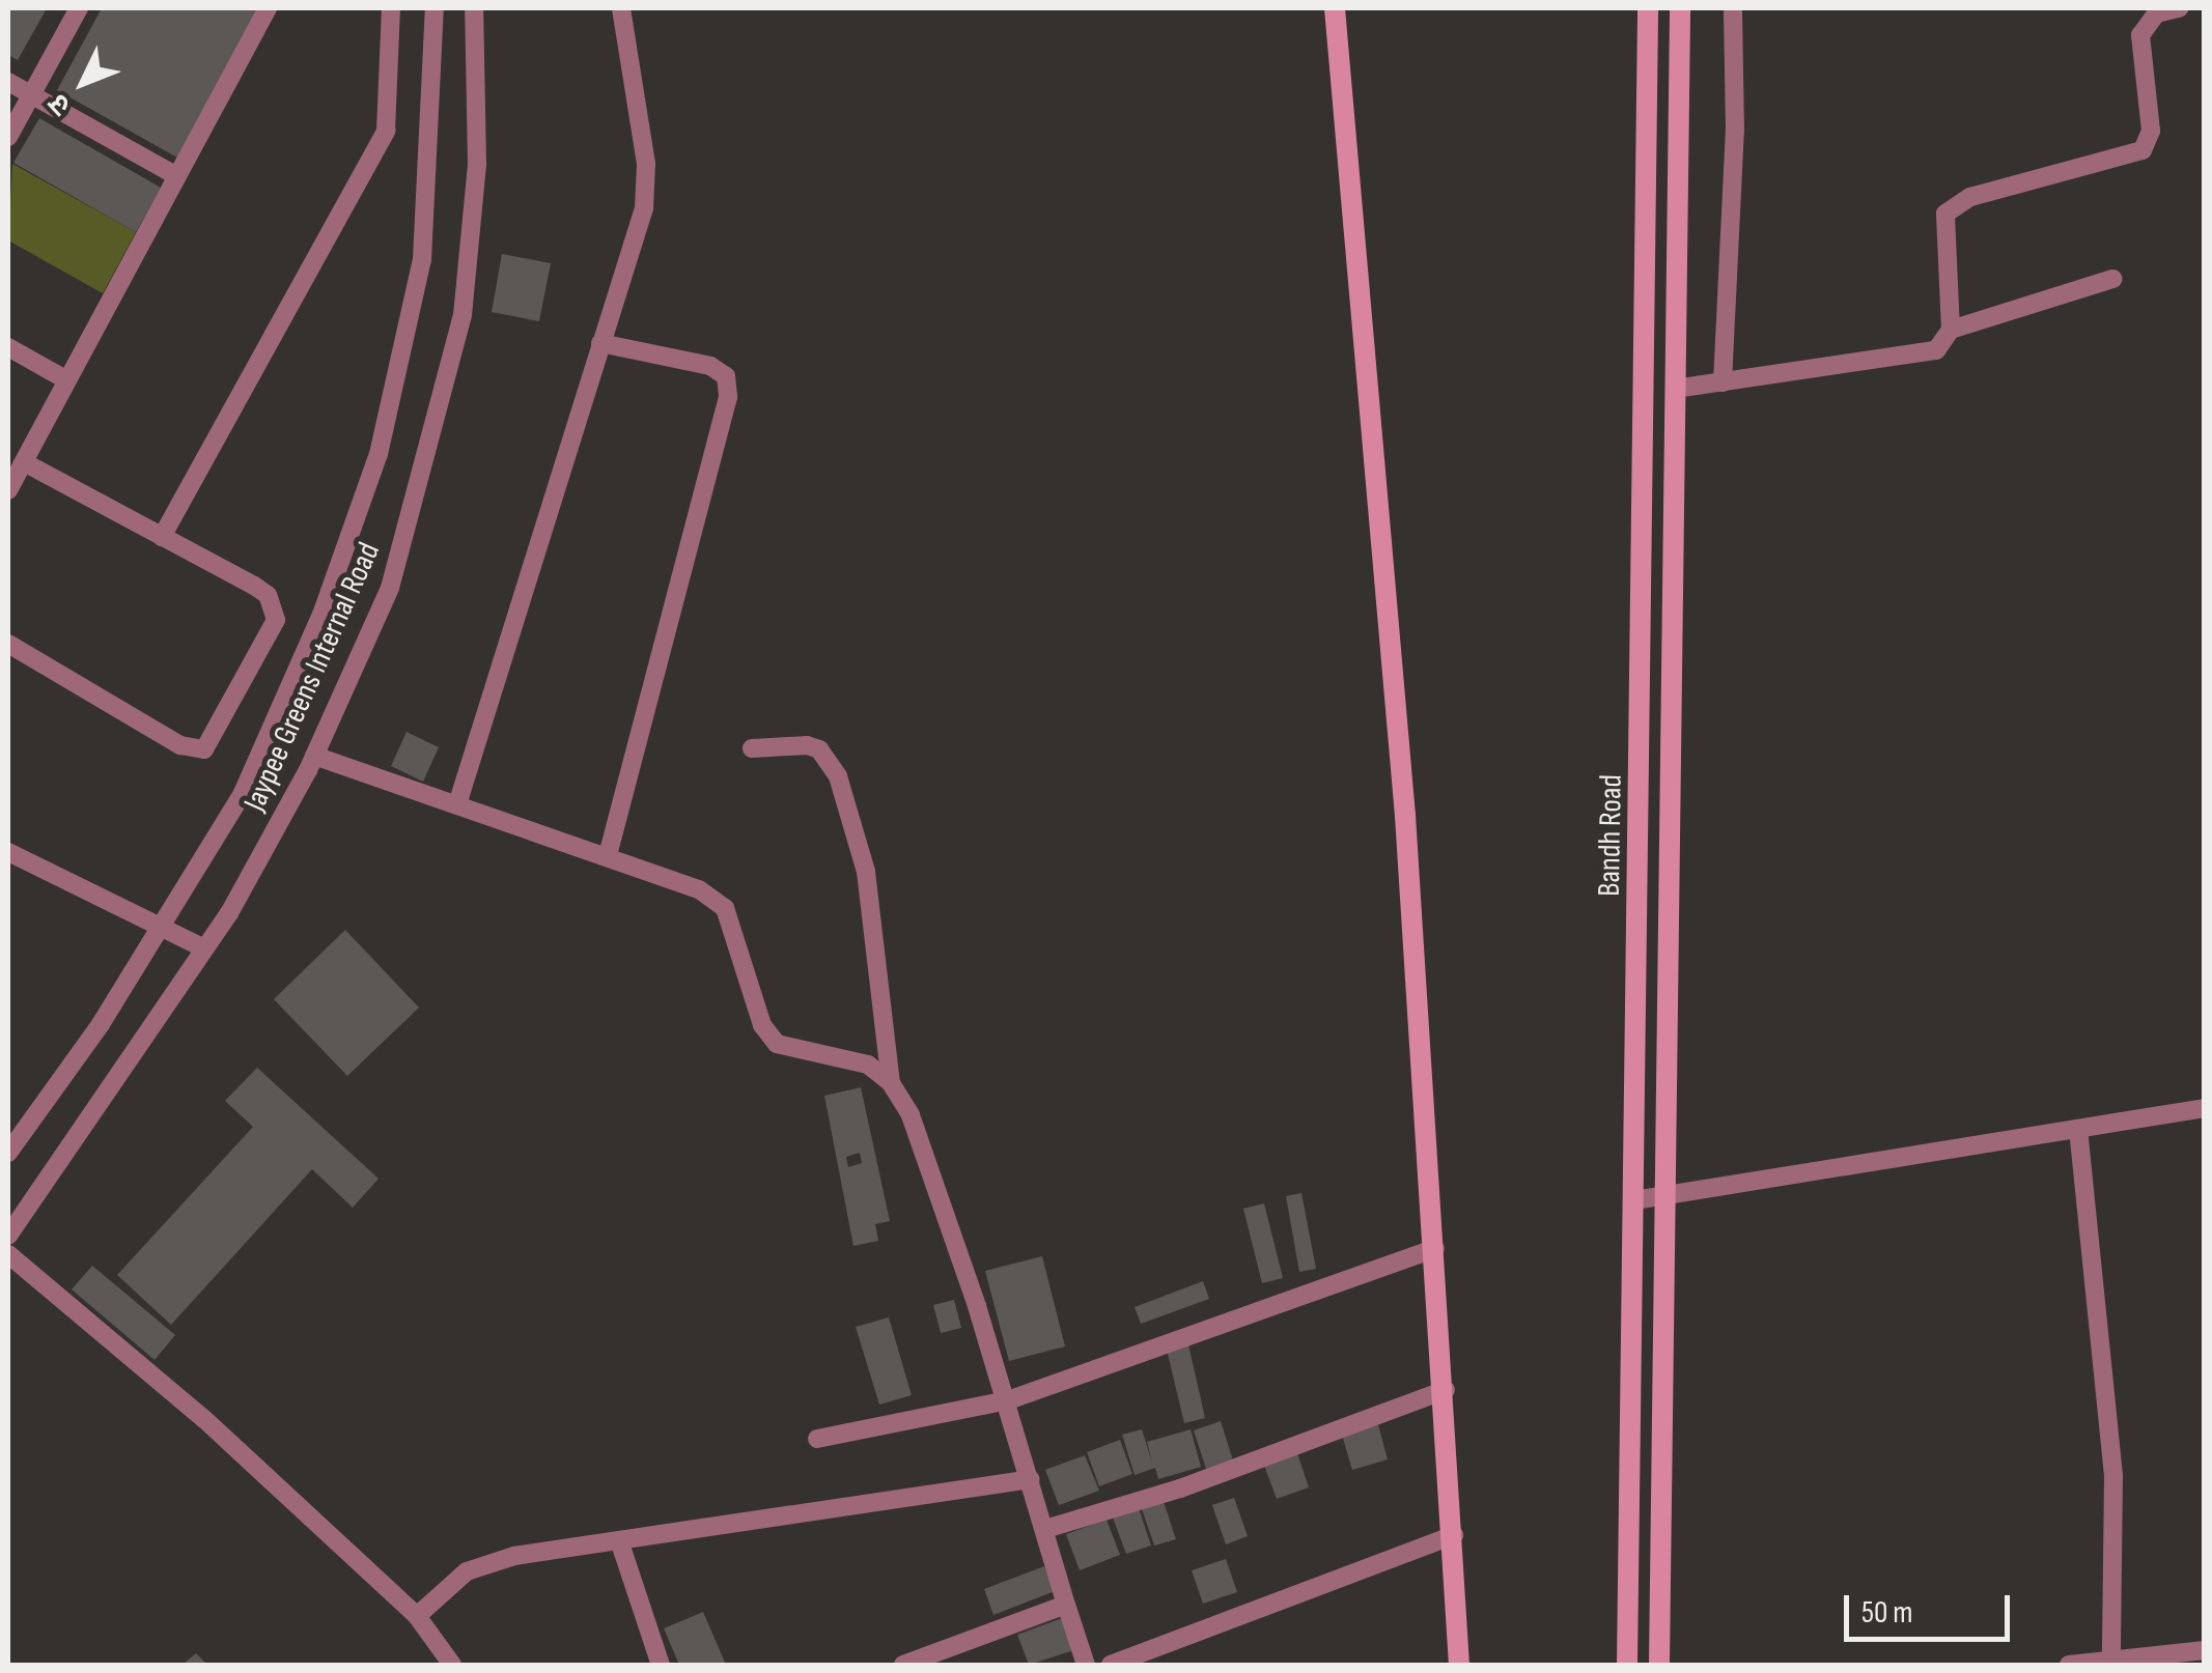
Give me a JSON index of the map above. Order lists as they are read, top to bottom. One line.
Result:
{"streets":{"main road":["Bandh Road"],"street":["Jaypee Greens Internal Road"]},"scale_bar":"50 m","north":"bottom left"}
